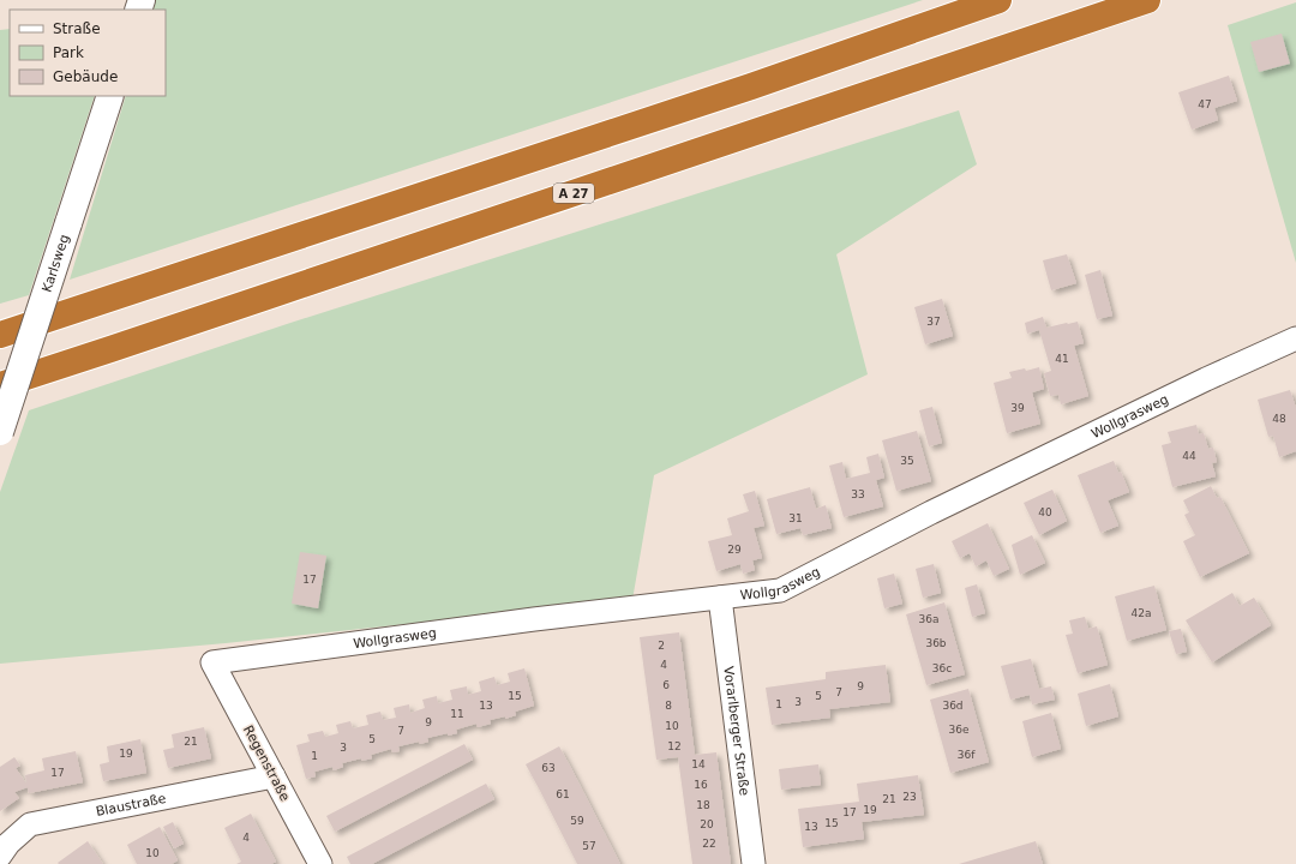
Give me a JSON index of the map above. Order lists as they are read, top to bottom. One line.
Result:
{"streets":{"highway":["A 27"],"street":["Karlsweg","Wollgrasweg","Vorarlberger Straße","Regenstraße","Blaustraße"]},"crossings":[["Wollgrasweg","Vorarlberger Straße"],["Wollgrasweg","Regenstraße"],["Regenstraße","Blaustraße"]],"house_numbers":["47","37","41","39","48","44","35","33","40","31","29","17","42a","36a","36b","2","4","36c","6","9","7","15","5","3","1","13","8","36d","11","9","10","36e","7","5","21","12","3","19","36f","1","14","63","17","16","61","23","21","18","19","17","59","15","20","13","4","22","57","10"],"legend":["Straße","Park","Gebäude"]}
